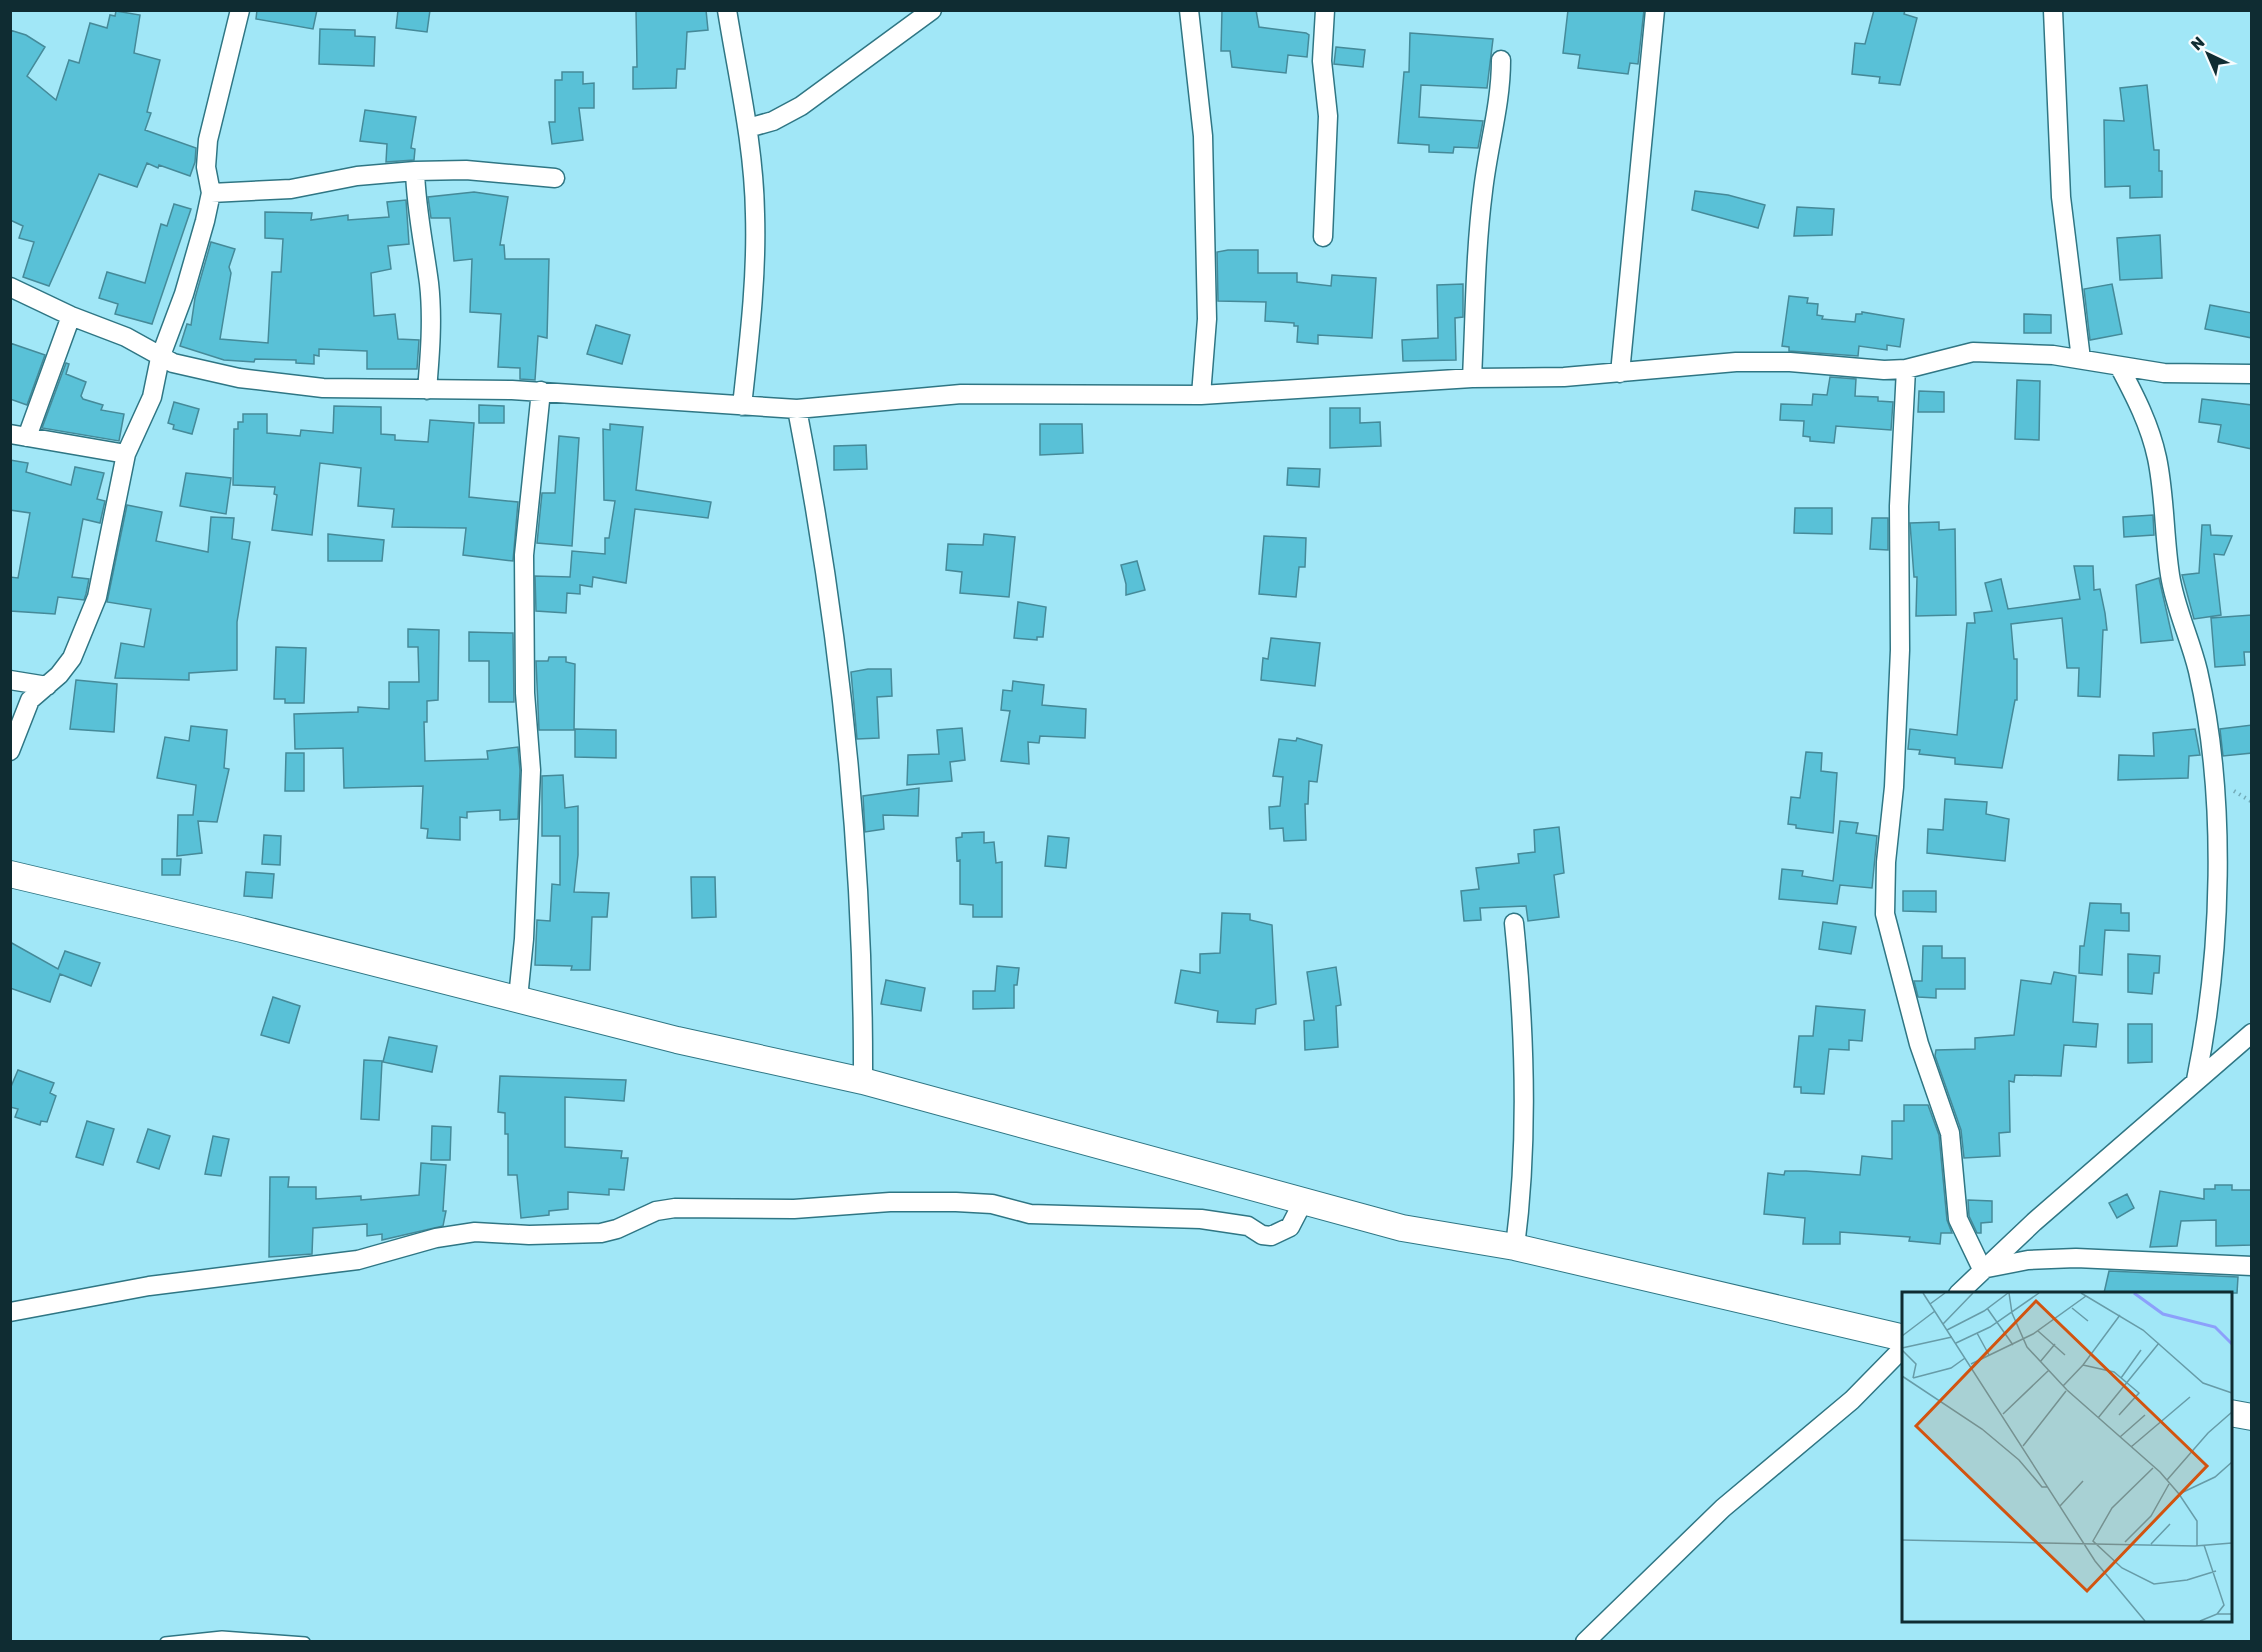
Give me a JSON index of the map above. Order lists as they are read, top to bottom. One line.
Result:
{"north":"top left"}
